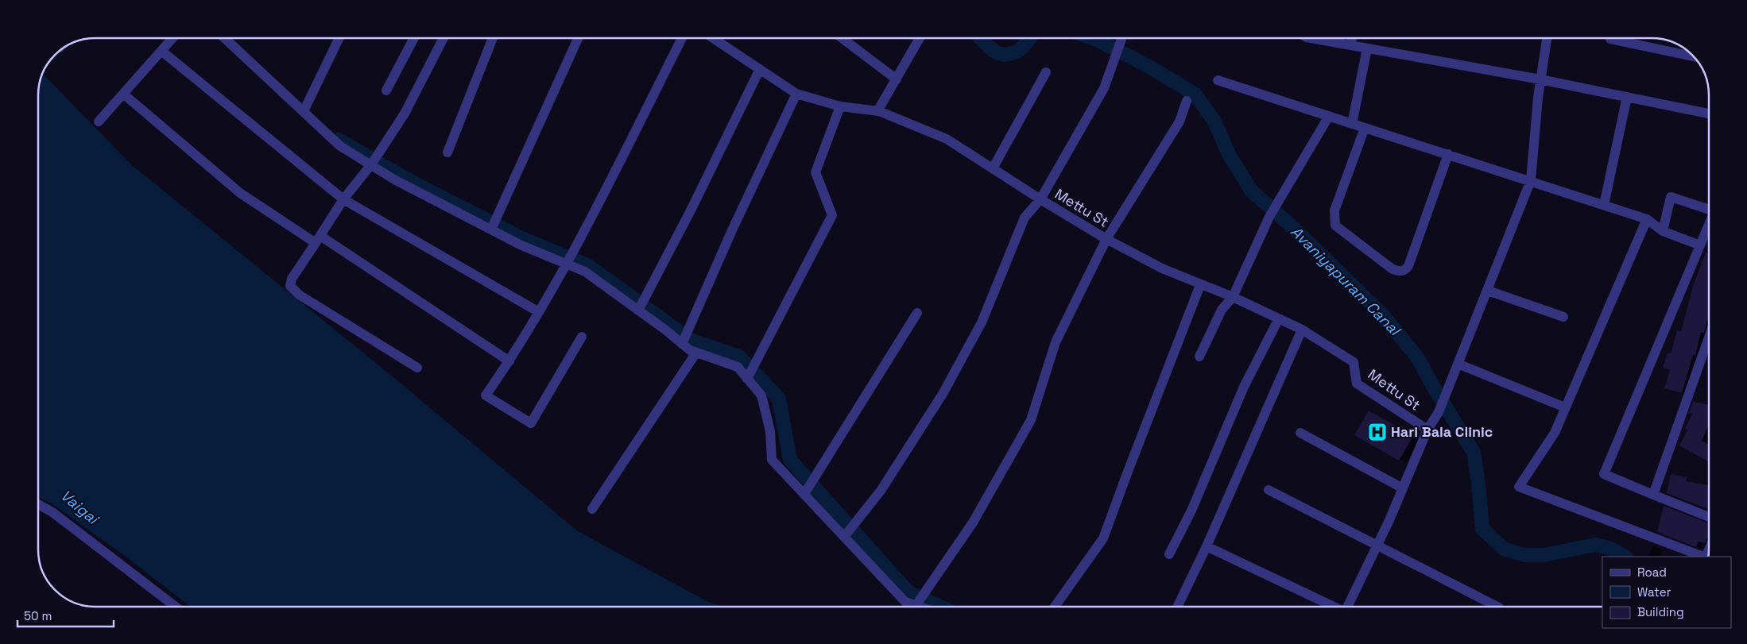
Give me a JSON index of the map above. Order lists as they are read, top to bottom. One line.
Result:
{"streets":{"street":["Mettu St"]},"water":["Avaniyapuram Canal","Vaigai"],"places":{"hospital":["Hari Bala Clinic"]},"legend":["Road","Water","Building"],"scale_bar":"50 m"}
